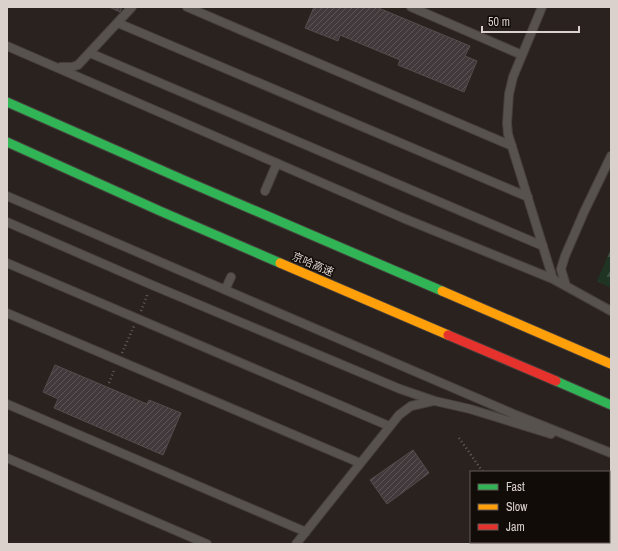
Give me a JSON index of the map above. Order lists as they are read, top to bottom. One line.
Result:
{"streets":{"highway":["京哈高速"]},"legend":["Fast","Slow","Jam"],"scale_bar":"50 m"}
